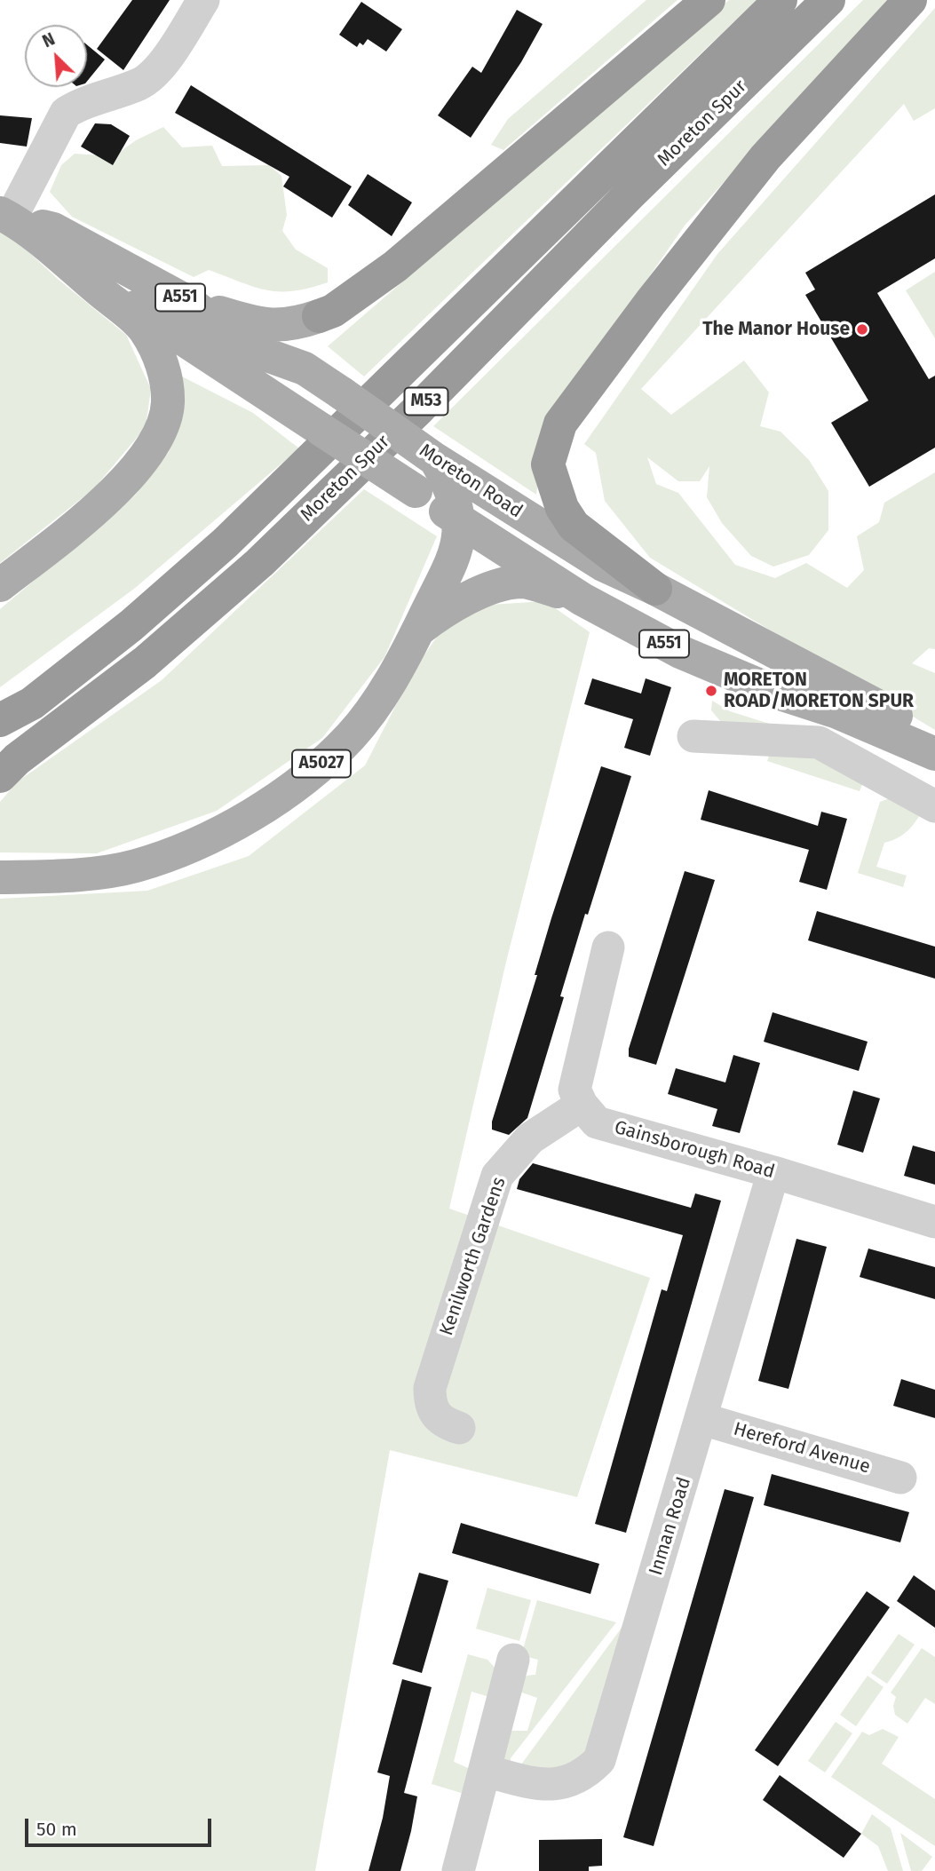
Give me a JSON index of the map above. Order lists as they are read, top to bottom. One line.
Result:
{"streets":{"highway":["Moreton Spur","M53"],"main road":["A551","Moreton Road","A5027"],"street":["Gainsborough Road","Kenilworth Gardens","Hereford Avenue","Inman Road"]},"crossings":[["Moreton Road","A5027"],["Gainsborough Road","Kenilworth Gardens"],["Gainsborough Road","Inman Road"],["Hereford Avenue","Inman Road"]],"places":["The Manor House","MORETON ROAD/MORETON SPUR"],"scale_bar":"50 m","north":"top left"}
